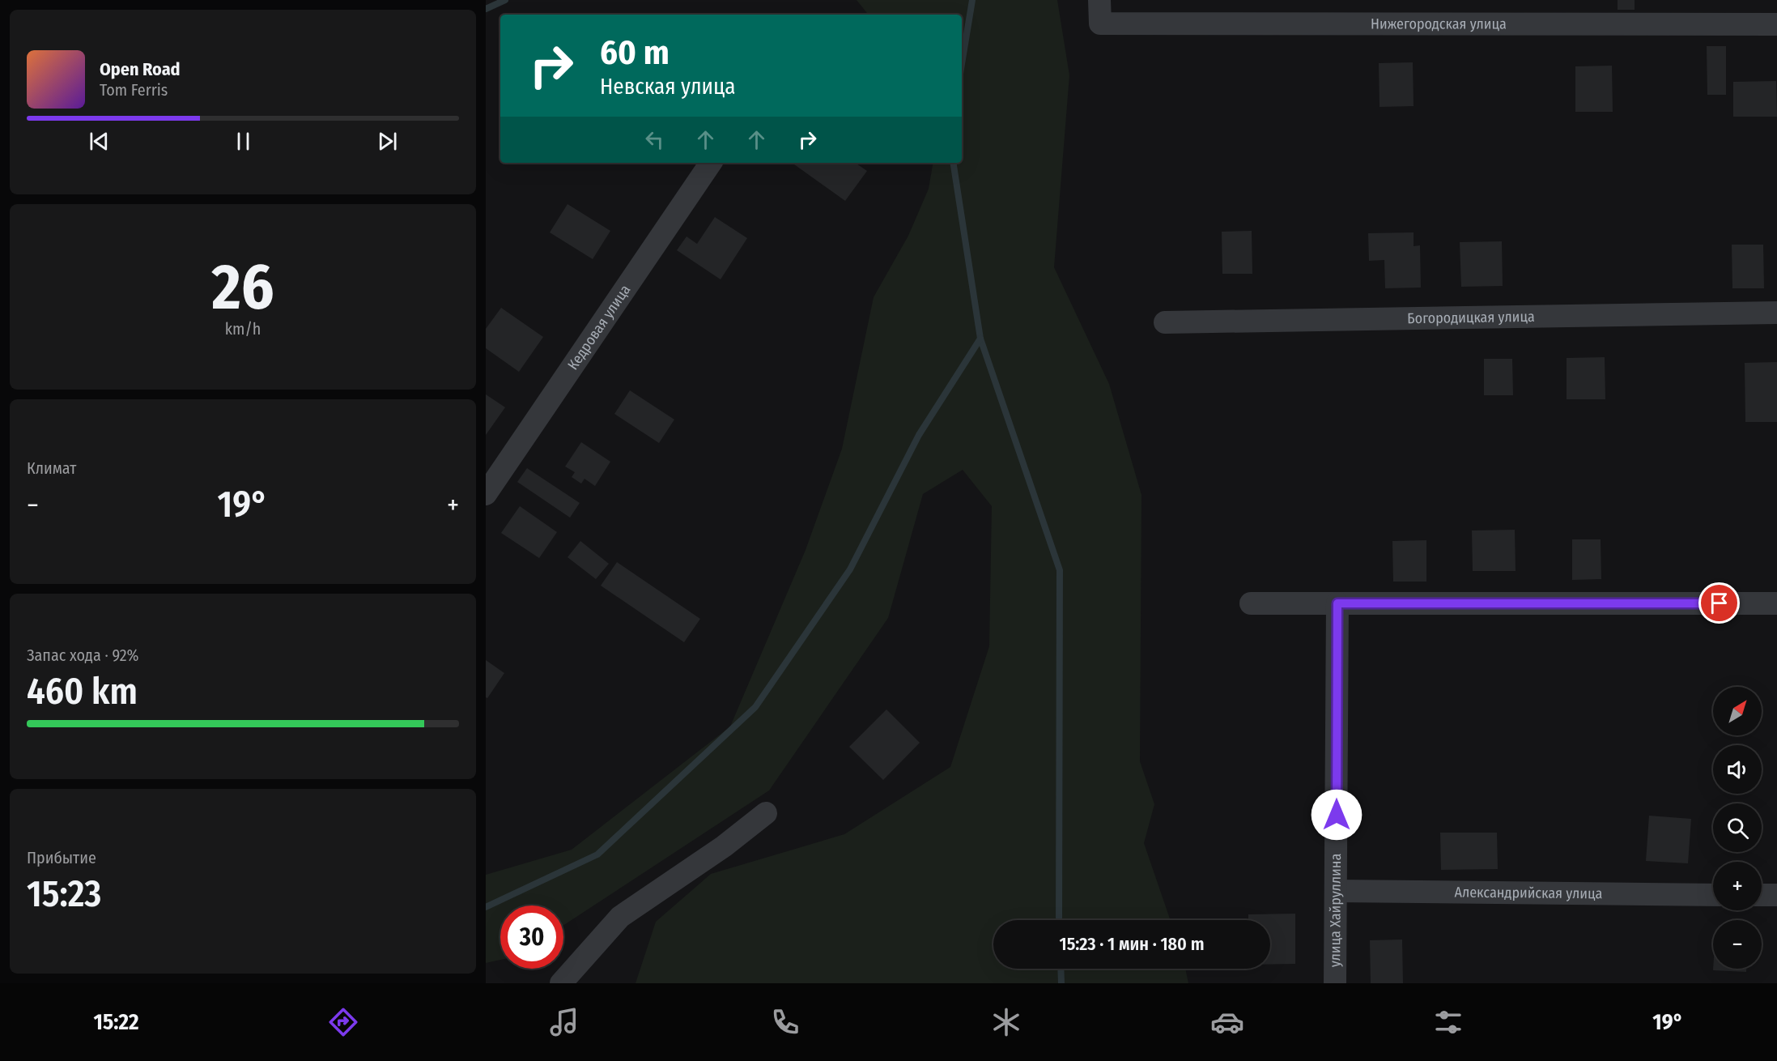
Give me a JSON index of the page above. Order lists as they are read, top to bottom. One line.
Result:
{"streets":{"street":["Нижегородская улица","Богородицкая улица","Кедровая улица","Александрийская улица","улица Хайруллина"]},"crossings":[["Александрийская улица","улица Хайруллина"]],"north":"top right","page":{"turn":["60 m","Невская улица"],"song":["Open Road","Tom Ferris"],"tile":[["26","km/h"],"Климат",["Запас хода · 92%","460 km"],["Прибытие","15:23"]],"heat":["−","19°","+"],"map_buttons":["+","−"],"limit":"30","trip":"15:23 · 1 мин · 180 m","tabs":["15:22","19°"]}}
